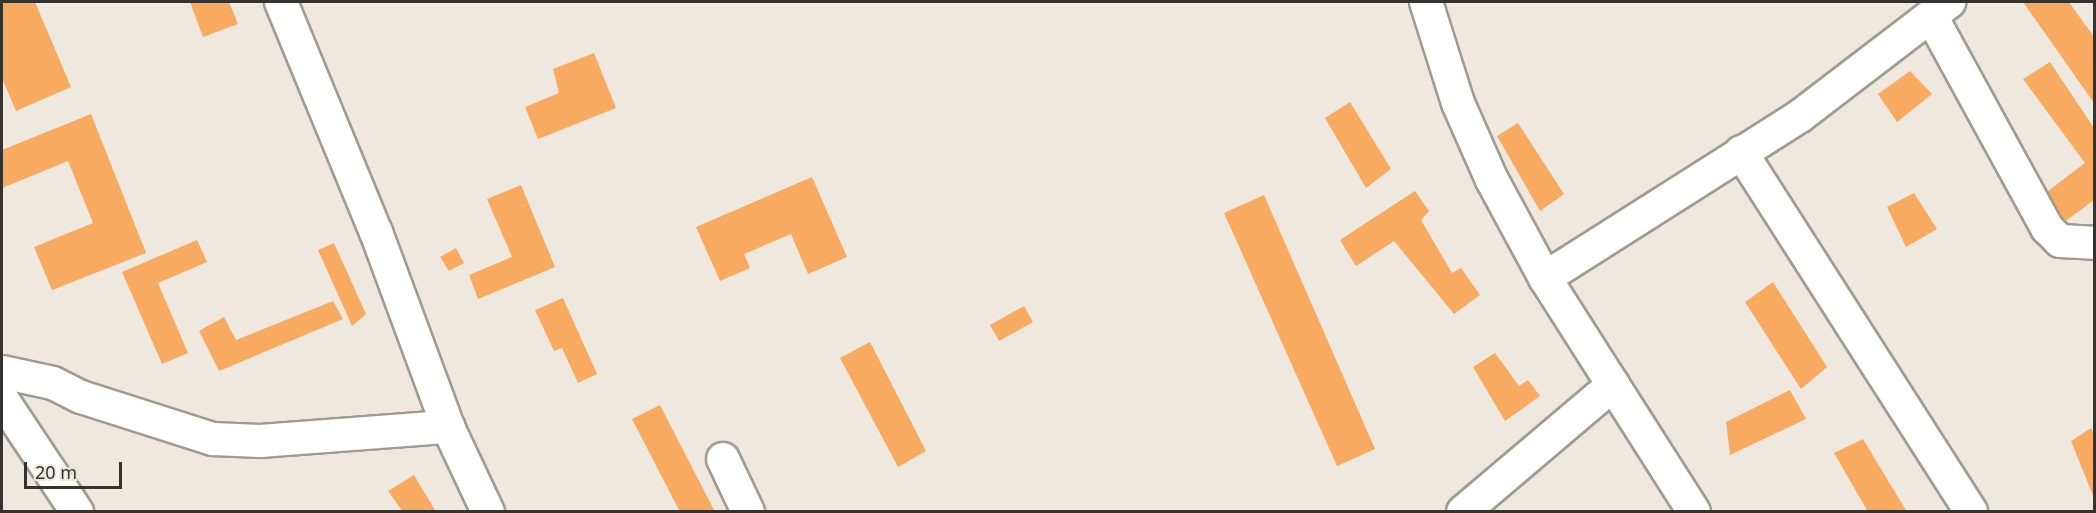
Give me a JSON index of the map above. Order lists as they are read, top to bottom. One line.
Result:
{"scale_bar":"20 m"}
